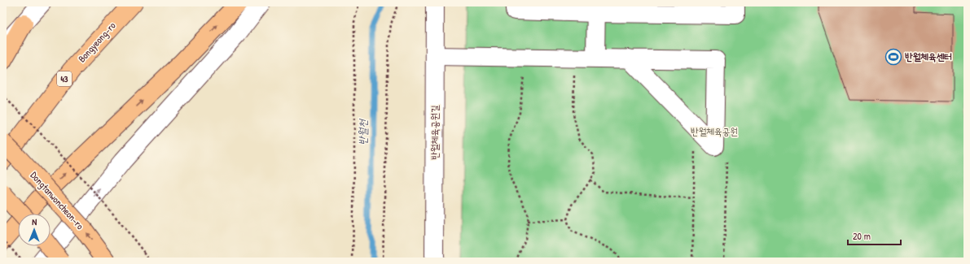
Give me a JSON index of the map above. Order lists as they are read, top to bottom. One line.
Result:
{"streets":{"main road":["Bongyeong-ro","43","Dongtanwoncheon-ro"],"street":["반월체육공원길"]},"one_way":["Dongtanwoncheon-ro"],"water":["반월천"],"parks":["반월체육공원"],"places":{"sports":["반월체육센터"]},"scale_bar":"20 m","north":"top"}
